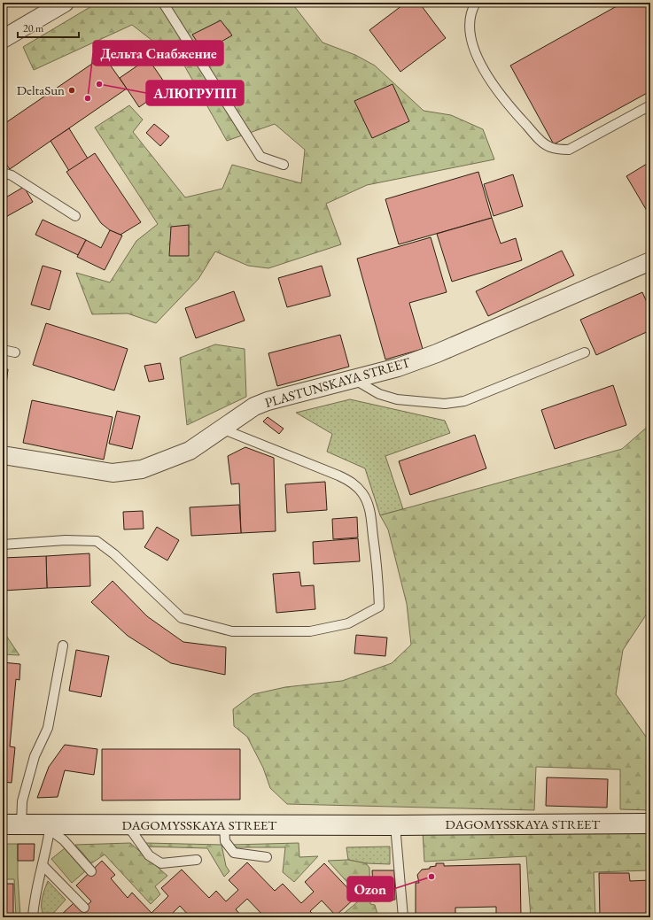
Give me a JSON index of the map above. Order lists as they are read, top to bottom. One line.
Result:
{"streets":{"street":["PLASTUNSKAYA STREET","DAGOMYSSKAYA STREET"]},"places":["АЛЮГРУПП","DeltaSun","Дельта Снабжение","Ozon"],"scale_bar":"20 m"}
